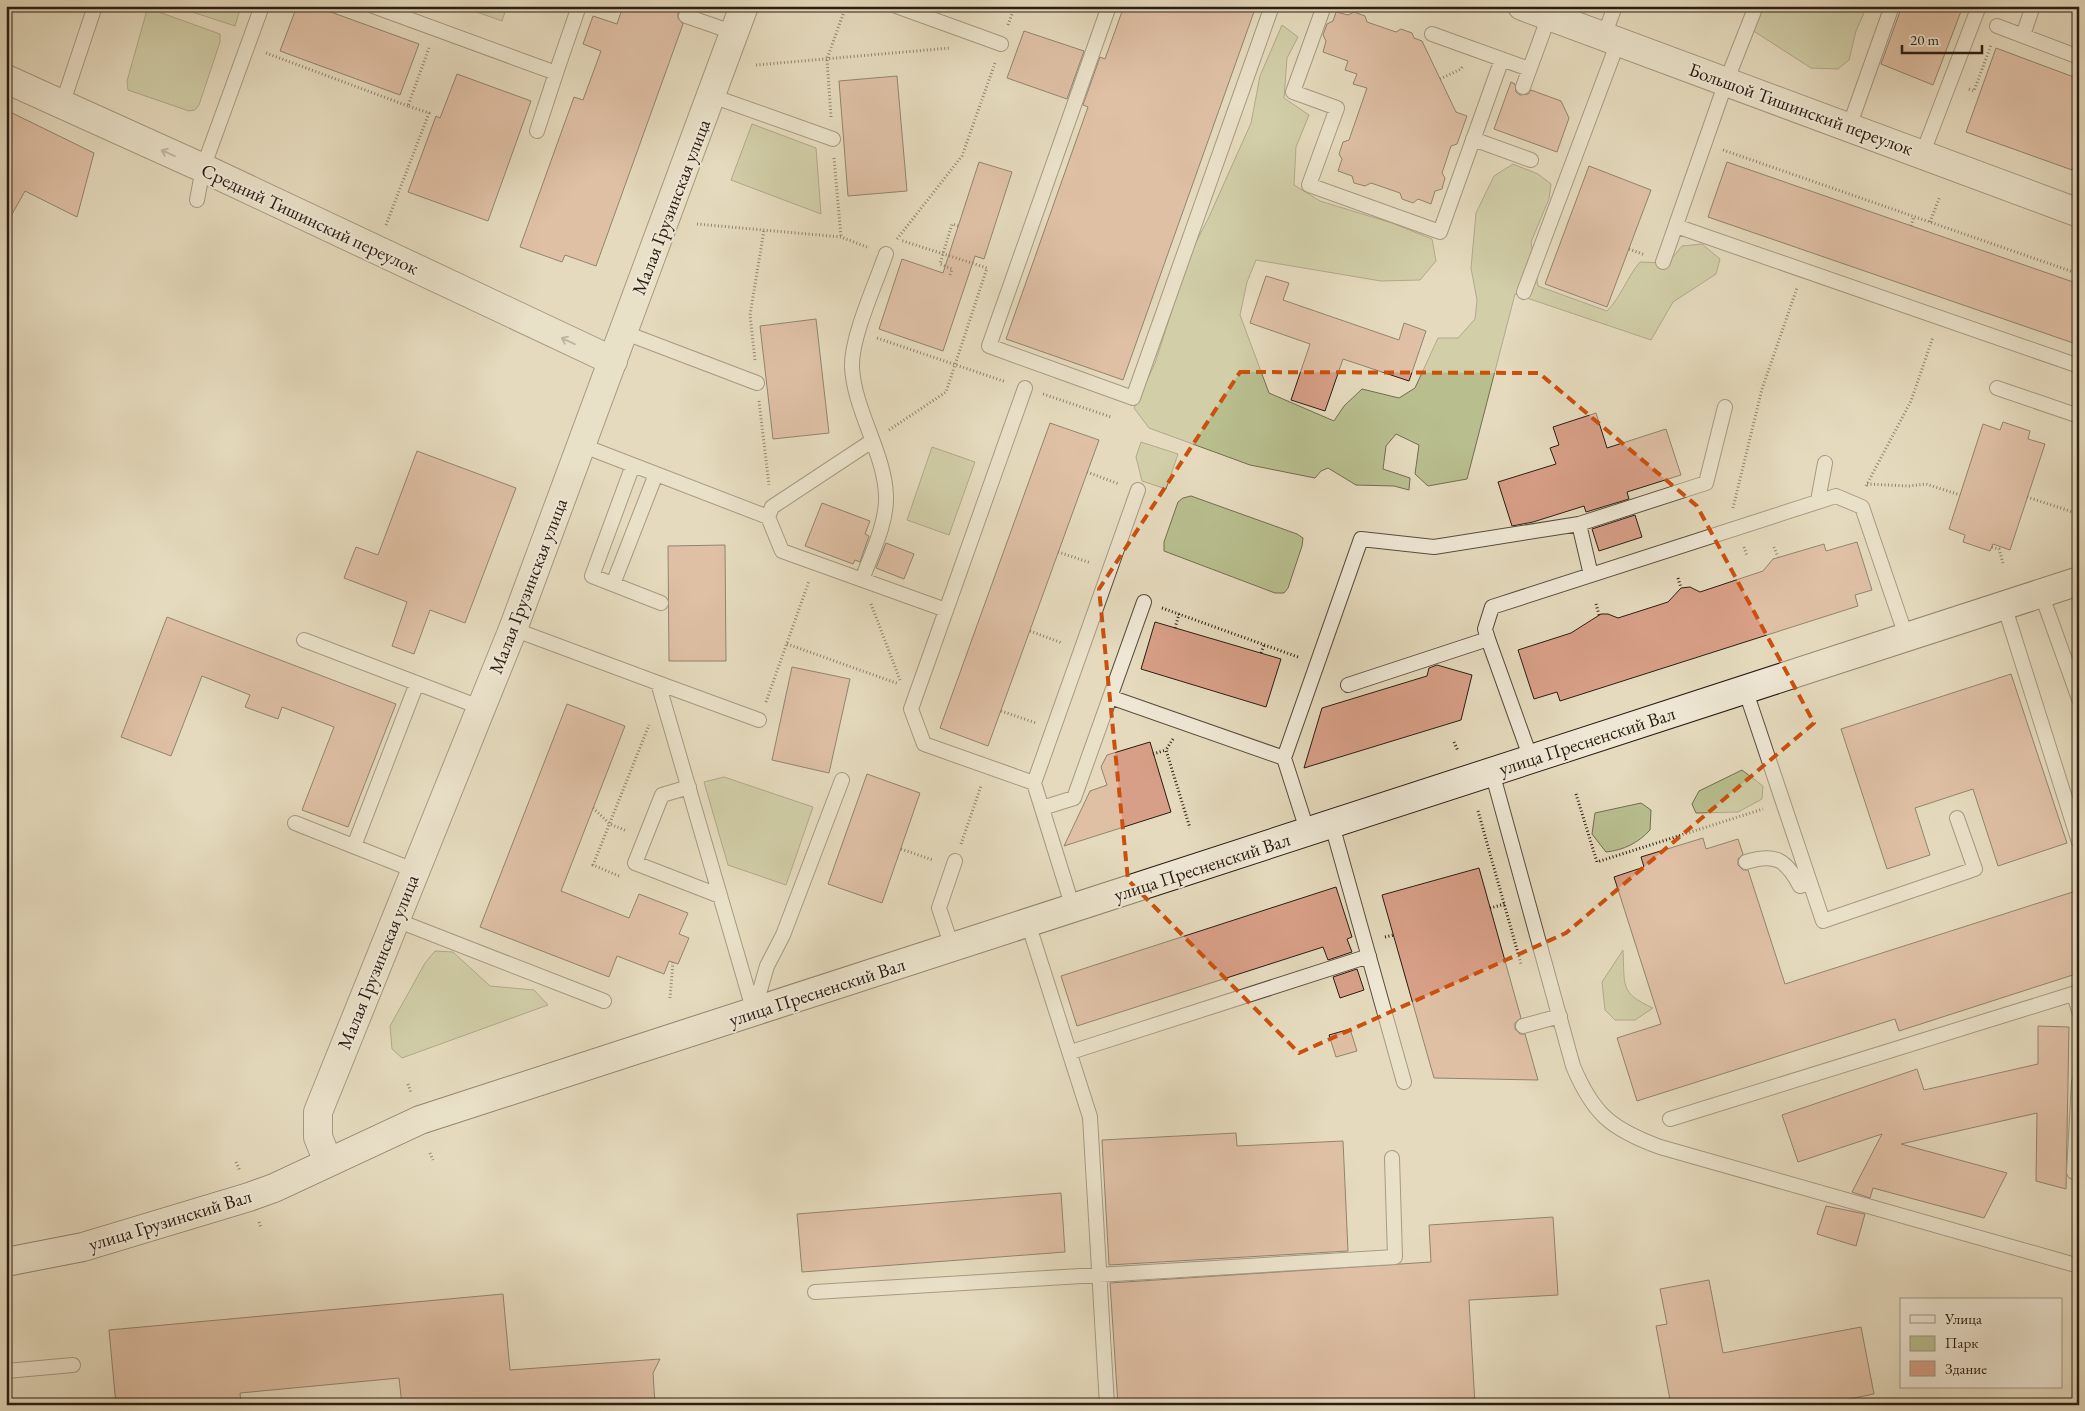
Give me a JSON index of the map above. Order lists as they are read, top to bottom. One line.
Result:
{"streets":{"street":["Большой Тишинский переулок","Малая Грузинская улица","Средний Тишинский переулок","улица Пресненский Вал","улица Грузинский Вал"]},"crossings":[["Малая Грузинская улица","Средний Тишинский переулок"],["Малая Грузинская улица","улица Пресненский Вал"],["Малая Грузинская улица","улица Грузинский Вал"],["улица Пресненский Вал","улица Грузинский Вал"]],"one_way":["Средний Тишинский переулок"],"legend":["Улица","Парк","Здание"],"scale_bar":"20 m"}
